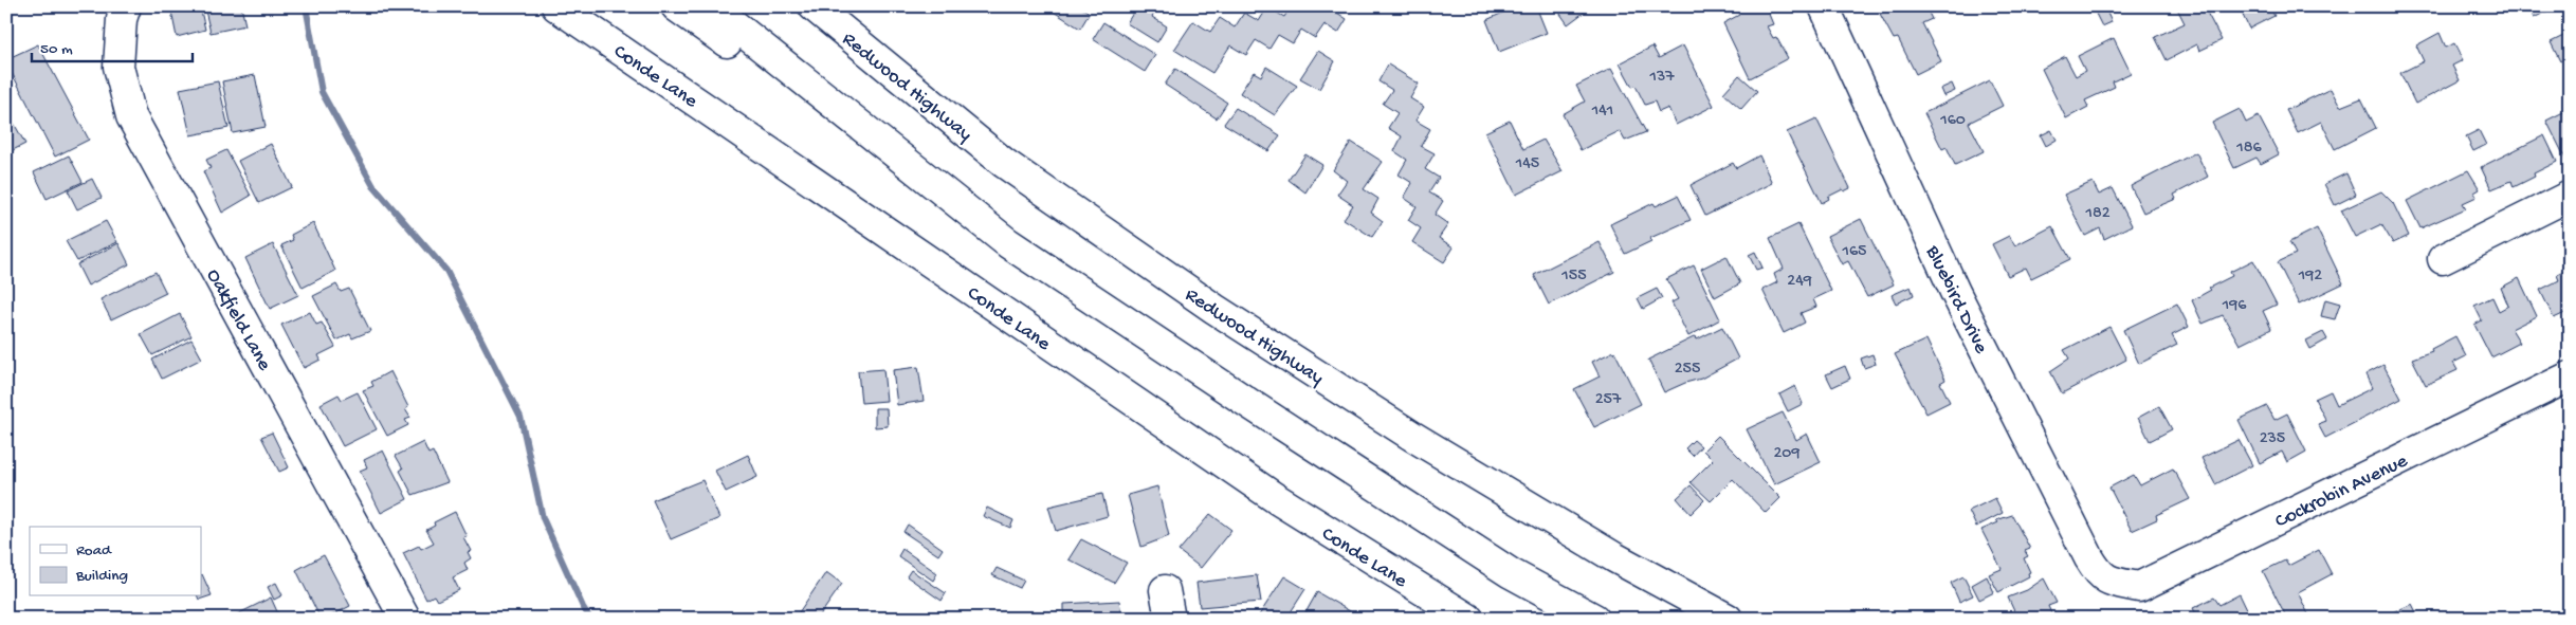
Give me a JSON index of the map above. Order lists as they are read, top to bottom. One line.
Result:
{"streets":{"main road":["Conde Lane","Redwood Highway","Bluebird Drive","Oakfield Lane","Cockrobin Avenue"]},"crossings":[["Bluebird Drive","Cockrobin Avenue"]],"house_numbers":["137","141","160","186","145","182","165","155","192","249","196","255","257","235","209"],"legend":["Road","Building"],"scale_bar":"50 m"}
